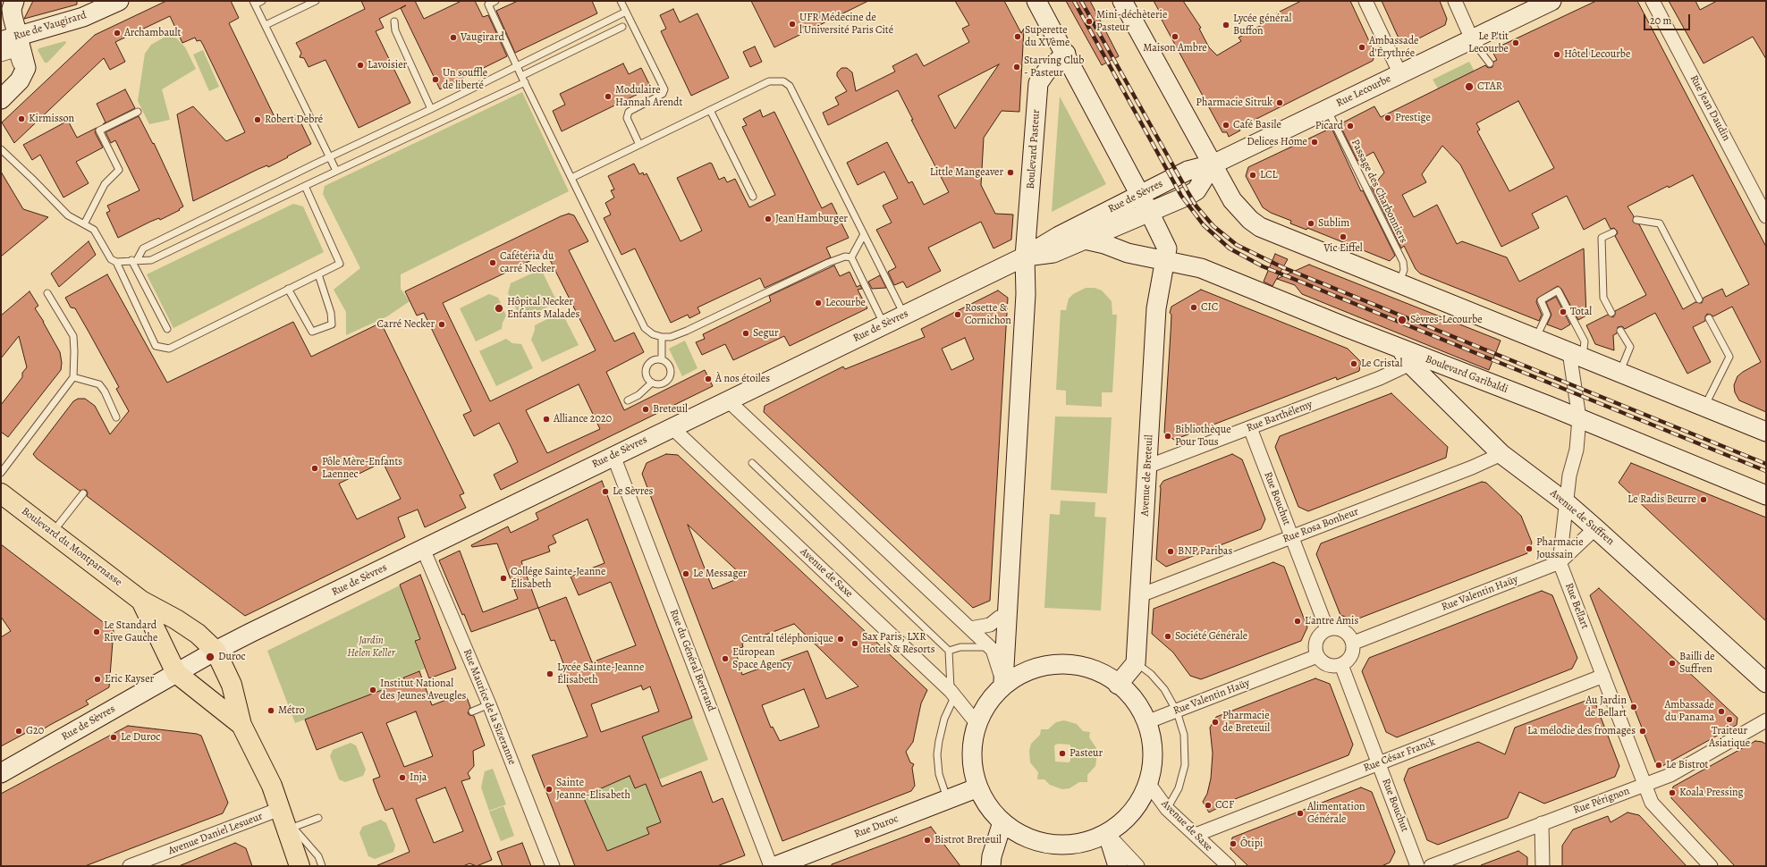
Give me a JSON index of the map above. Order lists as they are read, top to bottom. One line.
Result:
{"streets":{"main road":["Rue de Vaugirard","Rue Lecourbe","Boulevard Pasteur","Rue de Sèvres","Boulevard Garibaldi","Avenue de Breteuil","Avenue de Suffren","Boulevard du Montparnasse","Rue Duroc"],"street":["Rue Jean Daudin","Rue Barthélemy","Rue Bouchut","Rue Rosa Bonheur","Avenue de Saxe","Rue Valentin Haüy","Rue Bellart","Rue du Général Bertrand","Rue Maurice de la Sizeranne","Rue César Franck","Rue Pérignon","Avenue Daniel Lesueur"],"lane":["Passage des Charbonniers"]},"crossings":[["Rue Lecourbe","Passage des Charbonniers"],["Rue Lecourbe","Rue de Sèvres"],["Boulevard Pasteur","Rue de Sèvres"],["Rue de Sèvres","Boulevard Garibaldi"],["Rue de Sèvres","Boulevard du Montparnasse"],["Rue de Sèvres","Avenue de Saxe"],["Rue de Sèvres","Rue du Général Bertrand"],["Rue de Sèvres","Rue Maurice de la Sizeranne"],["Boulevard Garibaldi","Rue Barthélemy"],["Boulevard Garibaldi","Avenue de Breteuil"],["Boulevard Garibaldi","Avenue de Suffren"],["Boulevard Garibaldi","Rue Bellart"],["Rue Barthélemy","Avenue de Breteuil"],["Rue Barthélemy","Rue Bouchut"],["Rue Barthélemy","Avenue de Suffren"],["Avenue de Breteuil","Rue Rosa Bonheur"],["Rue Bouchut","Rue Rosa Bonheur"],["Rue Bouchut","Rue Valentin Haüy"],["Rue Bouchut","Rue César Franck"],["Avenue de Suffren","Rue Rosa Bonheur"],["Avenue de Suffren","Rue Valentin Haüy"],["Avenue de Suffren","Rue Bellart"],["Avenue de Saxe","Rue César Franck"],["Rue Valentin Haüy","Rue Bellart"],["Rue Bellart","Rue César Franck"],["Rue Bellart","Rue Pérignon"]],"parks":["Jardin Helen Keller"],"places":["Mini-déchèterie Pasteur","UFR Médecine de l'Université Paris Cité","Lycée général Buffon","Archambault","Superette du XVème","Maison Ambre","Vaugirard","Le P'tit Lecourbe","Ambassade d'Érythrée","Hôtel Lecourbe","Lavoisier","Starving Club - Pasteur","Un souffle de liberté","CTAR","Modulaire Hannah Arendt","Pharmacie Sitruk","Prestige","Kirmisson","Robert Debré","Café Basile","Picard","Delices Home","Little Mangeaver","LCL","Jean Hamburger","Sublim","Vic Eiffel","Cafétéria du carré Necker","Lecourbe","CIC","Hôpital Necker Enfants Malades","Total","Rosette & Cornichon","Sèvres-Lecourbe","Carré Necker","Segur","Le Cristal","À nos étoiles","Breteuil","Alliance 2020","Bibliothèque Pour Tous","Pôle Mère-Enfants Laennec","Le Sèvres","Le Radis Beurre","Pharmacie Joussain","BNP Paribas","Le Messager","Collége Sainte-Jeanne Élisabeth","L'antre Amis","Le Standard Rive Gauche","Société Générale","Central téléphonique","Sax Paris, LXR Hotels & Resorts","Duroc","European Space Agency","Bailli de Suffren","Lycée Sainte-Jeanne Élisabeth","Eric Kayser","Institut National des Jeunes Aveugles","Au Jardin de Bellart","Métro","Ambassade du Panama","Traiteur Asiatique","Pharmacie de Breteuil","G20","La mélodie des fromages","Le Duroc","Pasteur","Le Bistrot","Inja","Sainte Jeanne-Elisabeth","Koala Pressing","CCF","Alimentation Générale","Bistrot Breteuil","Ôtipi"],"scale_bar":"20 m"}
